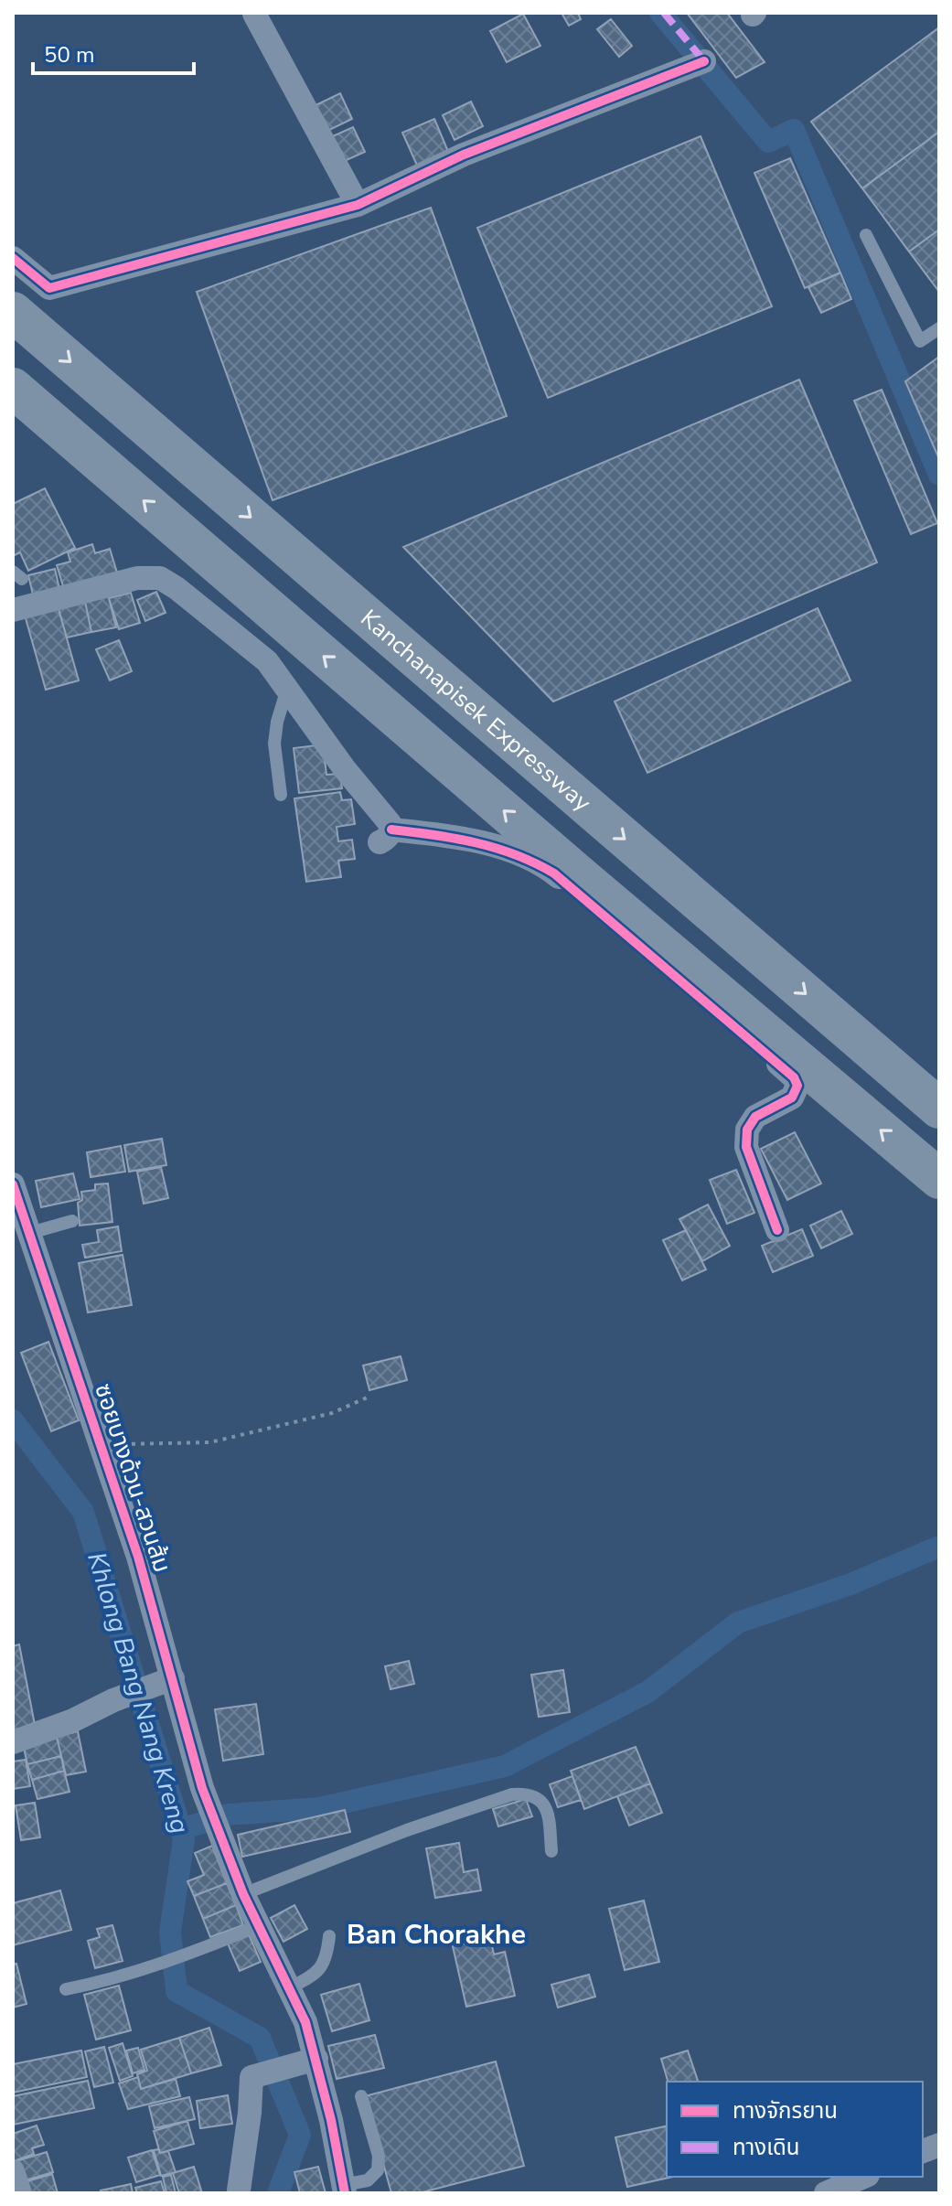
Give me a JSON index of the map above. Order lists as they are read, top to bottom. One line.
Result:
{"streets":{"highway":["Kanchanapisek Expressway"],"street":["ซอยบางด้วน-สวนส้ม"]},"districts":["Ban Chorakhe"],"water":["Khlong Bang Nang Kreng"],"legend":["ทางจักรยาน","ทางเดิน"],"scale_bar":"50 m"}
